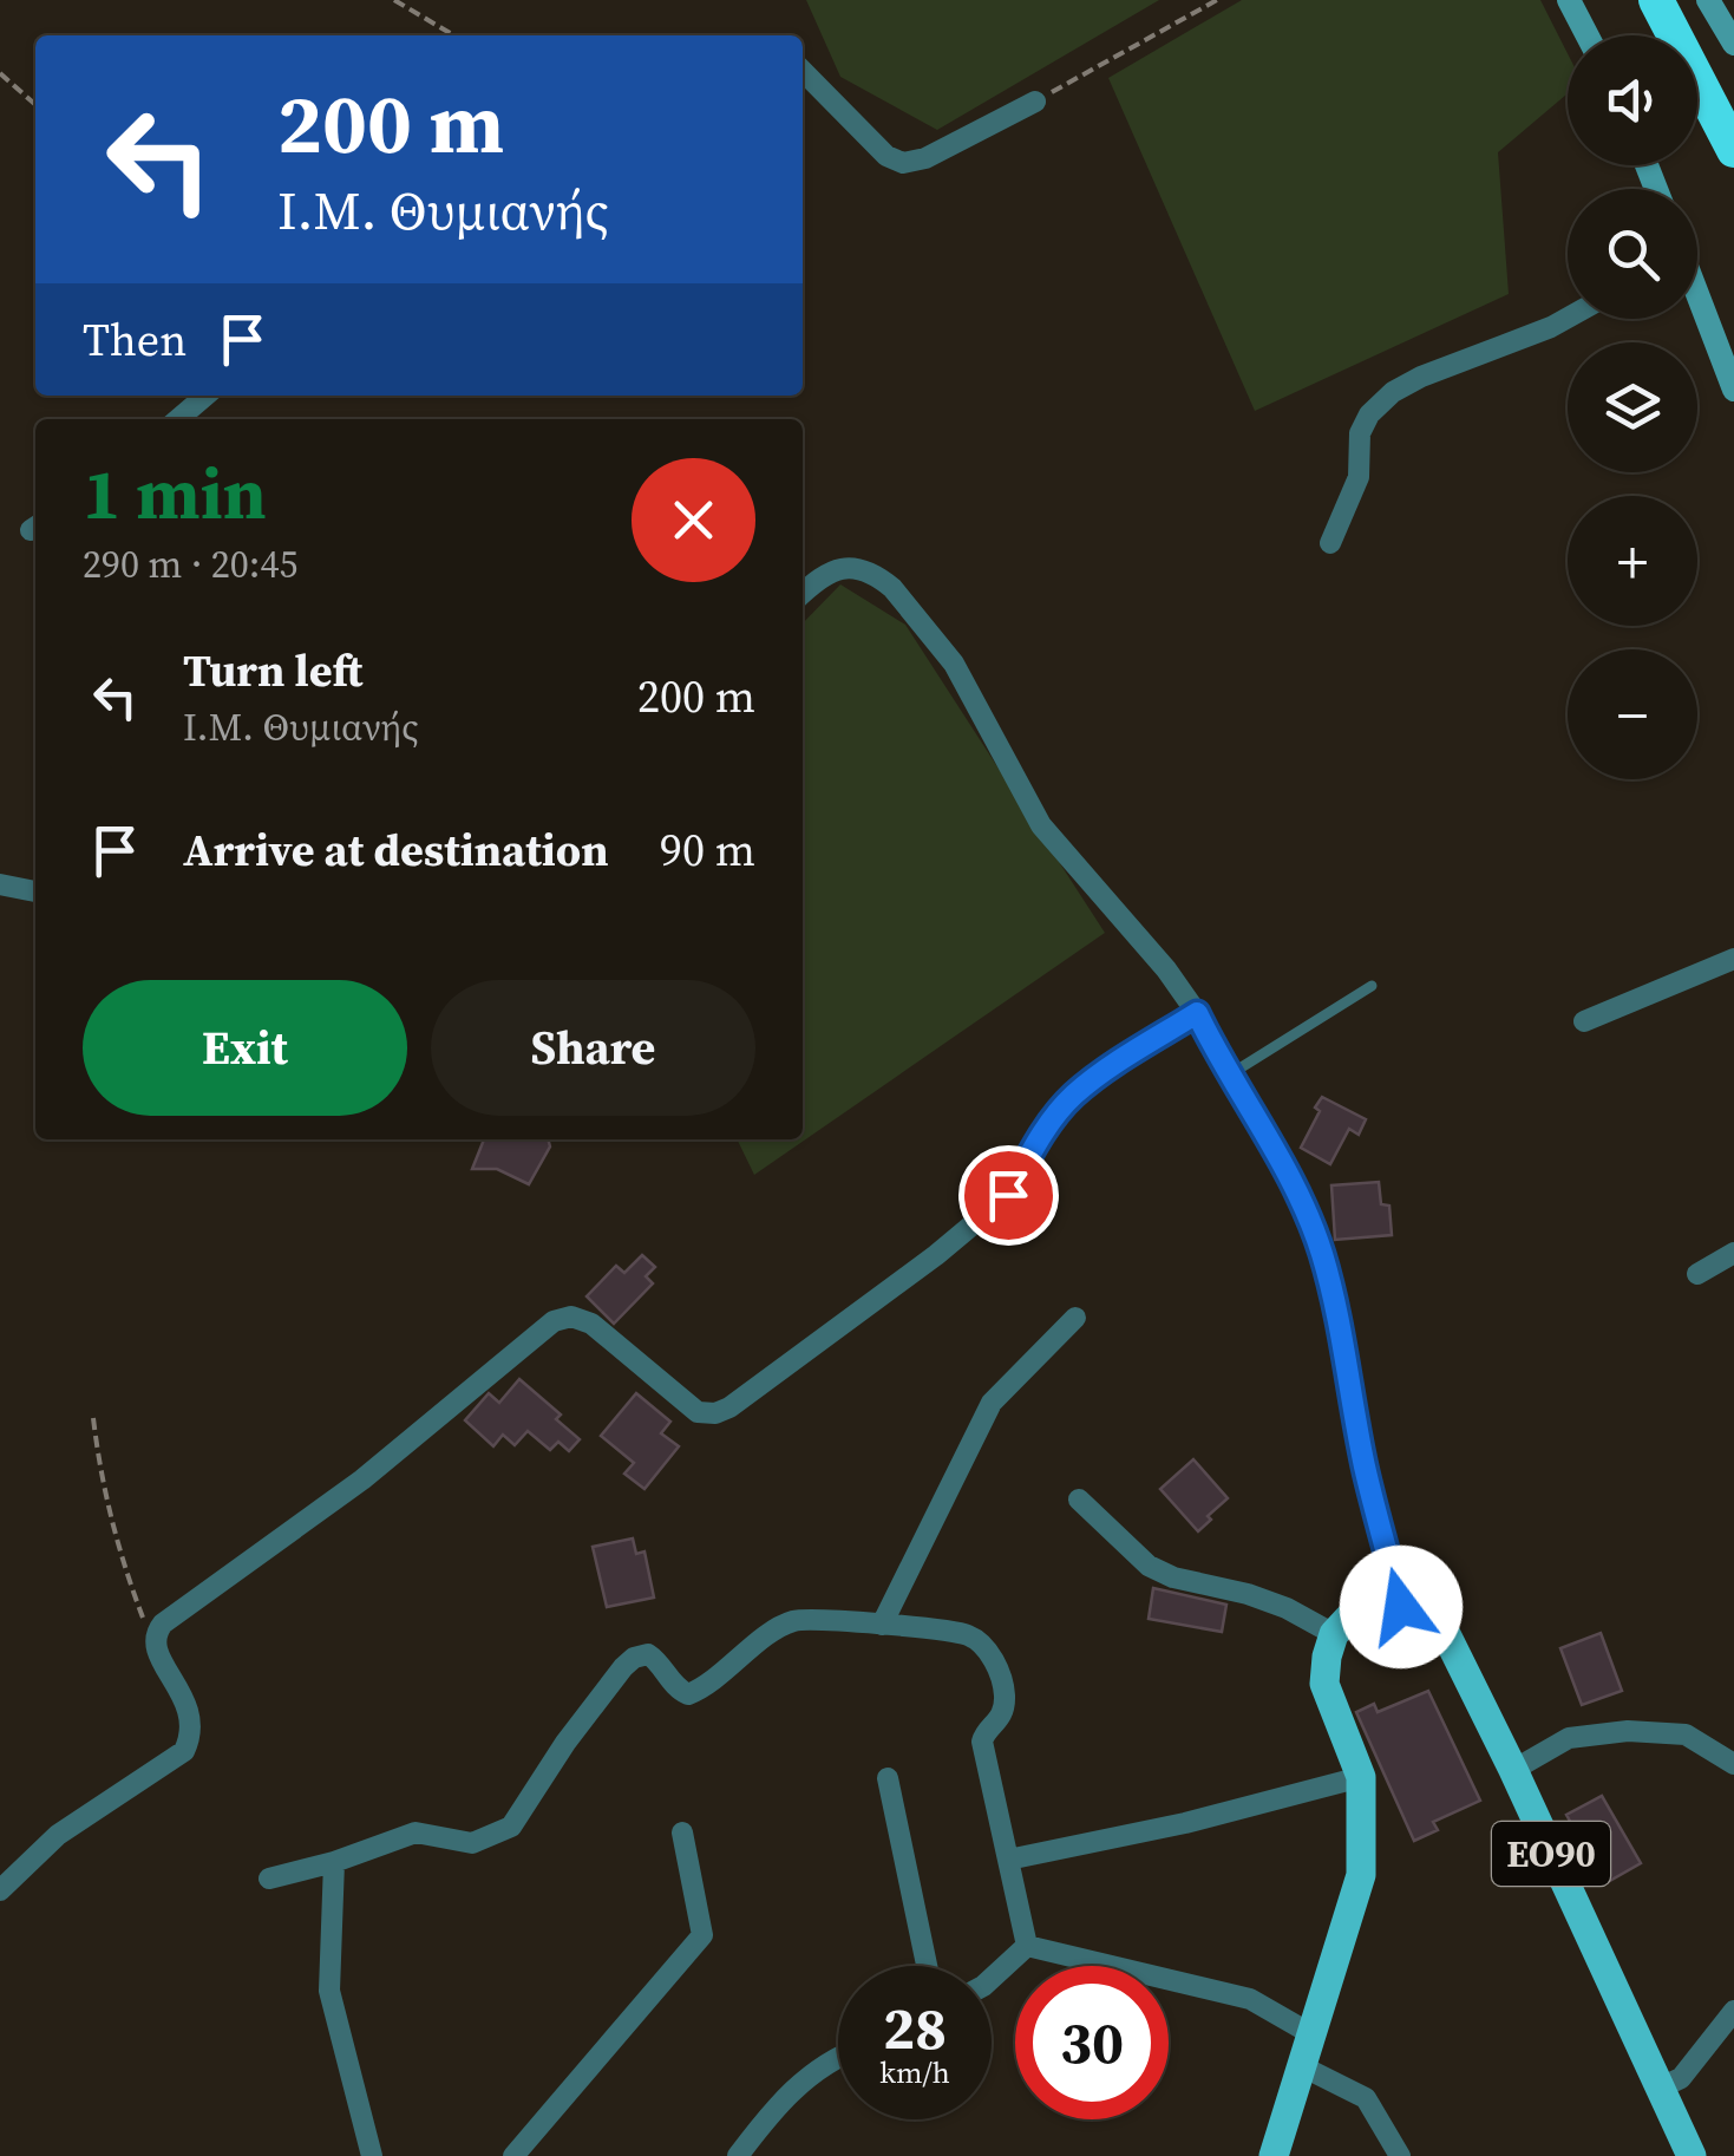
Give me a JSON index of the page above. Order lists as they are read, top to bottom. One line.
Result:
{"streets":{"main road":["ΕΟ90"]},"page":{"map_buttons":["+","−"],"turn":["200 m","Ι.Μ. Θυμιανής"],"then":"Then","heading":["1 min","290 m · 20:45"],"list":[{"name":"Turn left","note":"Ι.Μ. Θυμιανής","value":"200 m"},{"name":"Arrive at destination","value":"90 m"}],"buttons":["Exit","Share"],"speed":"28 km/h","limit":"30"}}
